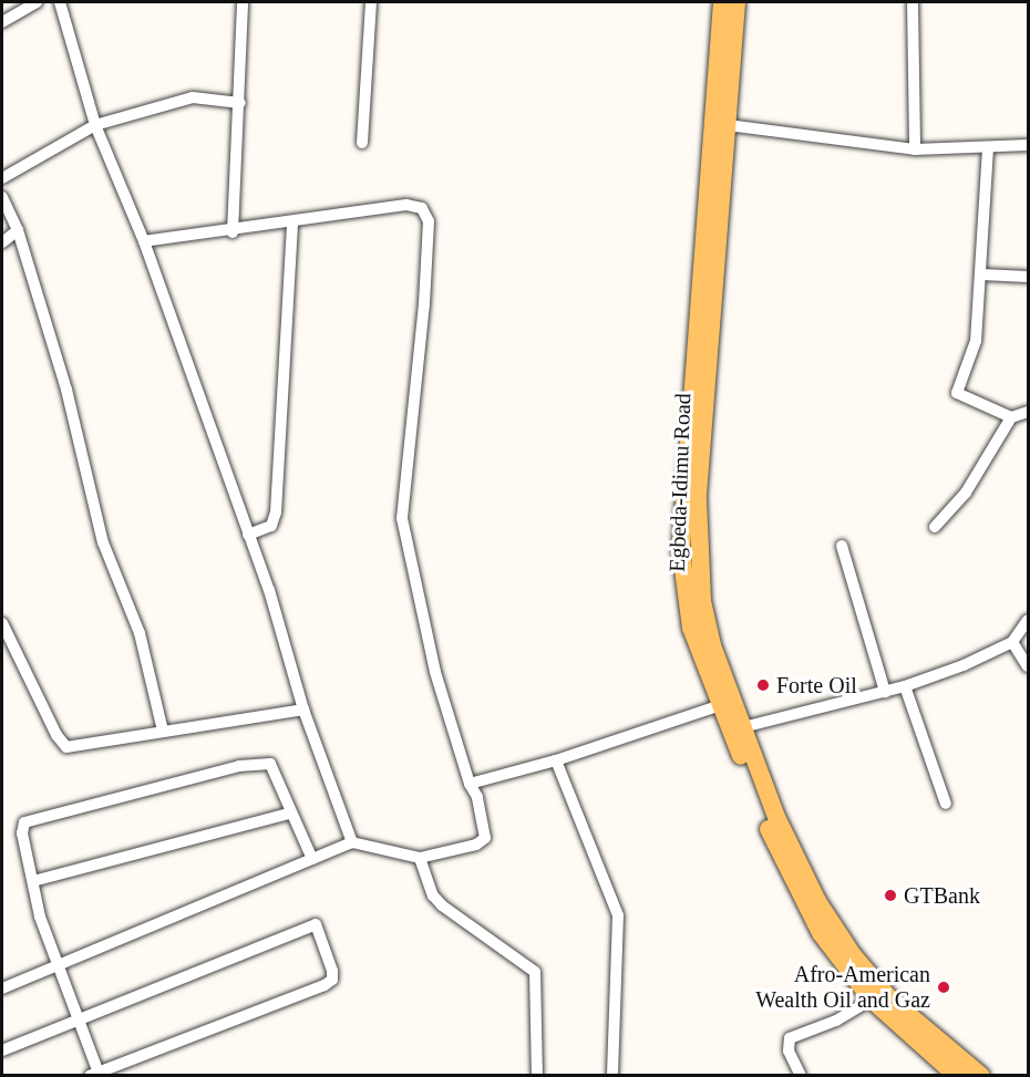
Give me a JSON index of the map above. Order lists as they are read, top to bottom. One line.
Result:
{"streets":{"main road":["Egbeda-Idimu Road"]},"places":["Forte Oil","GTBank","Afro-American Wealth Oil and Gaz"]}
